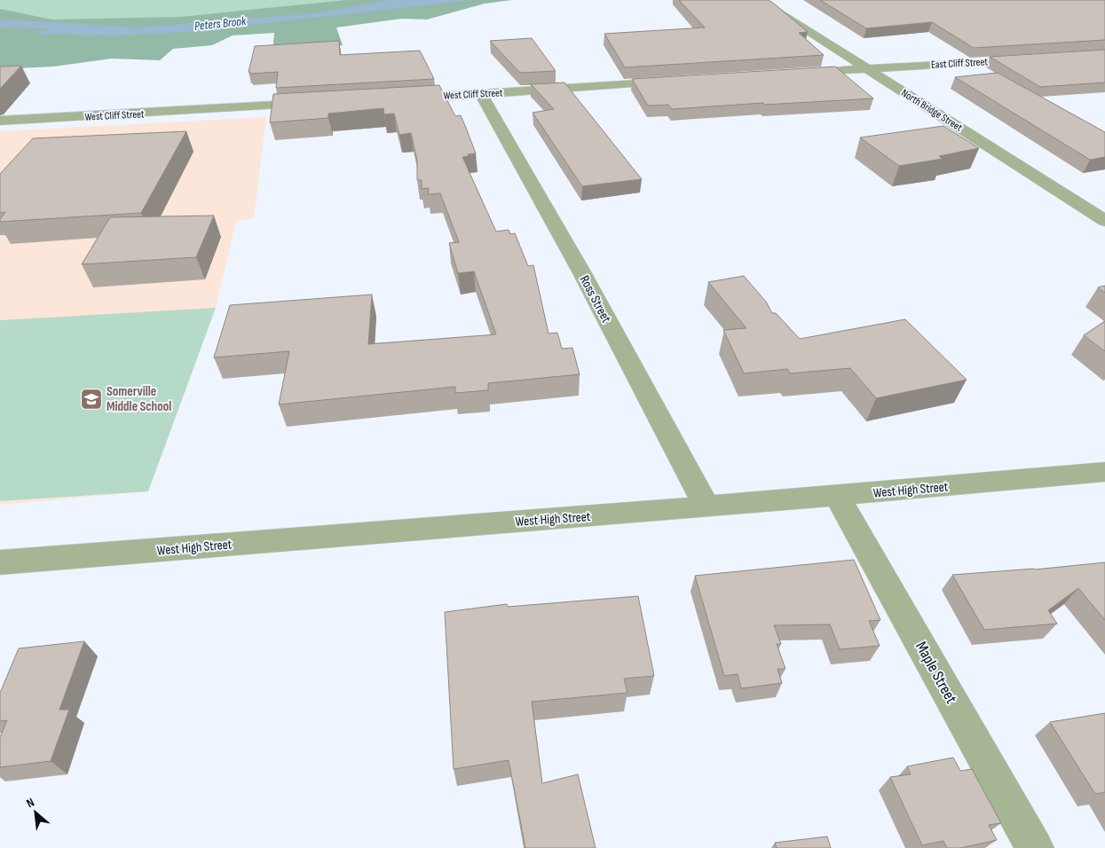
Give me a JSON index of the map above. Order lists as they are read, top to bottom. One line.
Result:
{"streets":{"street":["East Cliff Street","West Cliff Street","North Bridge Street","Ross Street","West High Street","Maple Street"]},"crossings":[["East Cliff Street","North Bridge Street"],["West Cliff Street","Ross Street"],["Ross Street","West High Street"],["West High Street","Maple Street"]],"water":["Peters Brook"],"places":{"school or university":["Somerville Middle School"]},"north":"top left"}
